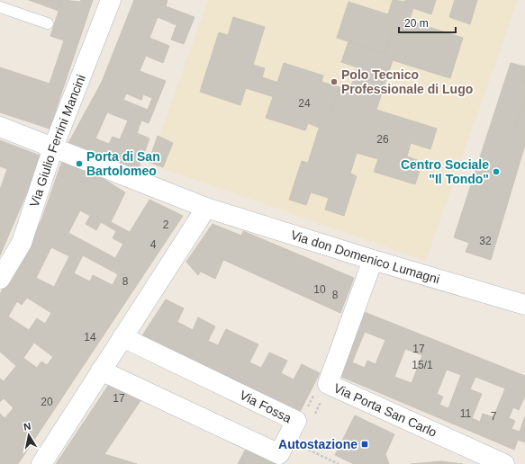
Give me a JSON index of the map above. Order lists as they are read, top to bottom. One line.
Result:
{"streets":{"street":["Via Giulio Ferrini Mancini","Via don Domenico Lumagni","Via Fossa","Via Porta San Carlo"]},"crossings":[["Via Giulio Ferrini Mancini","Via don Domenico Lumagni"],["Via don Domenico Lumagni","Via Porta San Carlo"]],"places":{"other":["Polo Tecnico Professionale di Lugo","Porta di San Bartolomeo","Centro Sociale \"Il Tondo\""],"transit":["Autostazione"]},"house_numbers":["24","26","2","32","4","8","10","8","14","17","15/1","17","20","11","7"],"scale_bar":"20 m","north":"top"}
